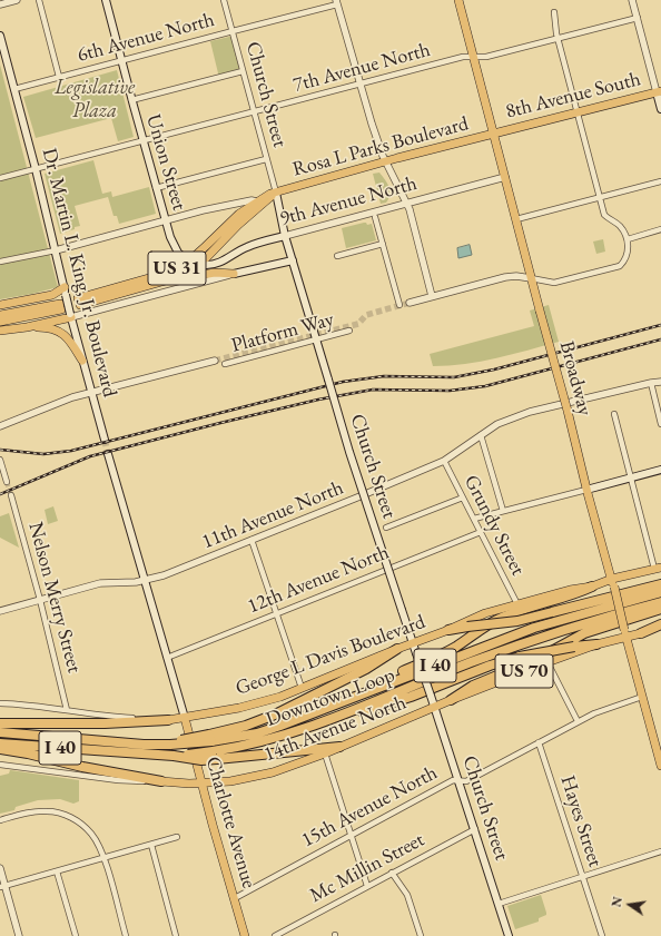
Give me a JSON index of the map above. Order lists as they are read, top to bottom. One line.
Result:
{"streets":{"highway":["I 40","Downtown Loop"],"main road":["Church Street","8th Avenue South","Rosa L Parks Boulevard","Union Street","9th Avenue North","US 31","Dr. Martin L. King, Jr. Boulevard","Broadway","George L Davis Boulevard","US 70","14th Avenue North","Charlotte Avenue"],"street":["6th Avenue North","7th Avenue North","Platform Way","11th Avenue North","Grundy Street","12th Avenue North","Nelson Merry Street","15th Avenue North","Hayes Street","Mc Millin Street"]},"crossings":[["6th Avenue North","Church Street"],["6th Avenue North","Union Street"],["6th Avenue North","Dr. Martin L. King, Jr. Boulevard"],["7th Avenue North","Church Street"],["7th Avenue North","Union Street"],["7th Avenue North","Dr. Martin L. King, Jr. Boulevard"],["7th Avenue North","Broadway"],["Church Street","Rosa L Parks Boulevard"],["Church Street","9th Avenue North"],["Church Street","Platform Way"],["Church Street","George L Davis Boulevard"],["Church Street","14th Avenue North"],["Church Street","15th Avenue North"],["Church Street","Mc Millin Street"],["8th Avenue South","Rosa L Parks Boulevard"],["8th Avenue South","Broadway"],["Rosa L Parks Boulevard","Broadway"],["Union Street","9th Avenue North"],["9th Avenue North","Broadway"],["Broadway","11th Avenue North"],["Broadway","George L Davis Boulevard"],["Broadway","14th Avenue North"],["Broadway","15th Avenue North"],["11th Avenue North","Grundy Street"],["11th Avenue North","Nelson Merry Street"],["Grundy Street","12th Avenue North"],["Grundy Street","George L Davis Boulevard"],["Nelson Merry Street","George L Davis Boulevard"],["George L Davis Boulevard","Charlotte Avenue"],["I 40","Downtown Loop"],["14th Avenue North","Charlotte Avenue"],["15th Avenue North","Hayes Street"],["15th Avenue North","Charlotte Avenue"]],"parks":["Legislative Plaza"],"north":"left"}
